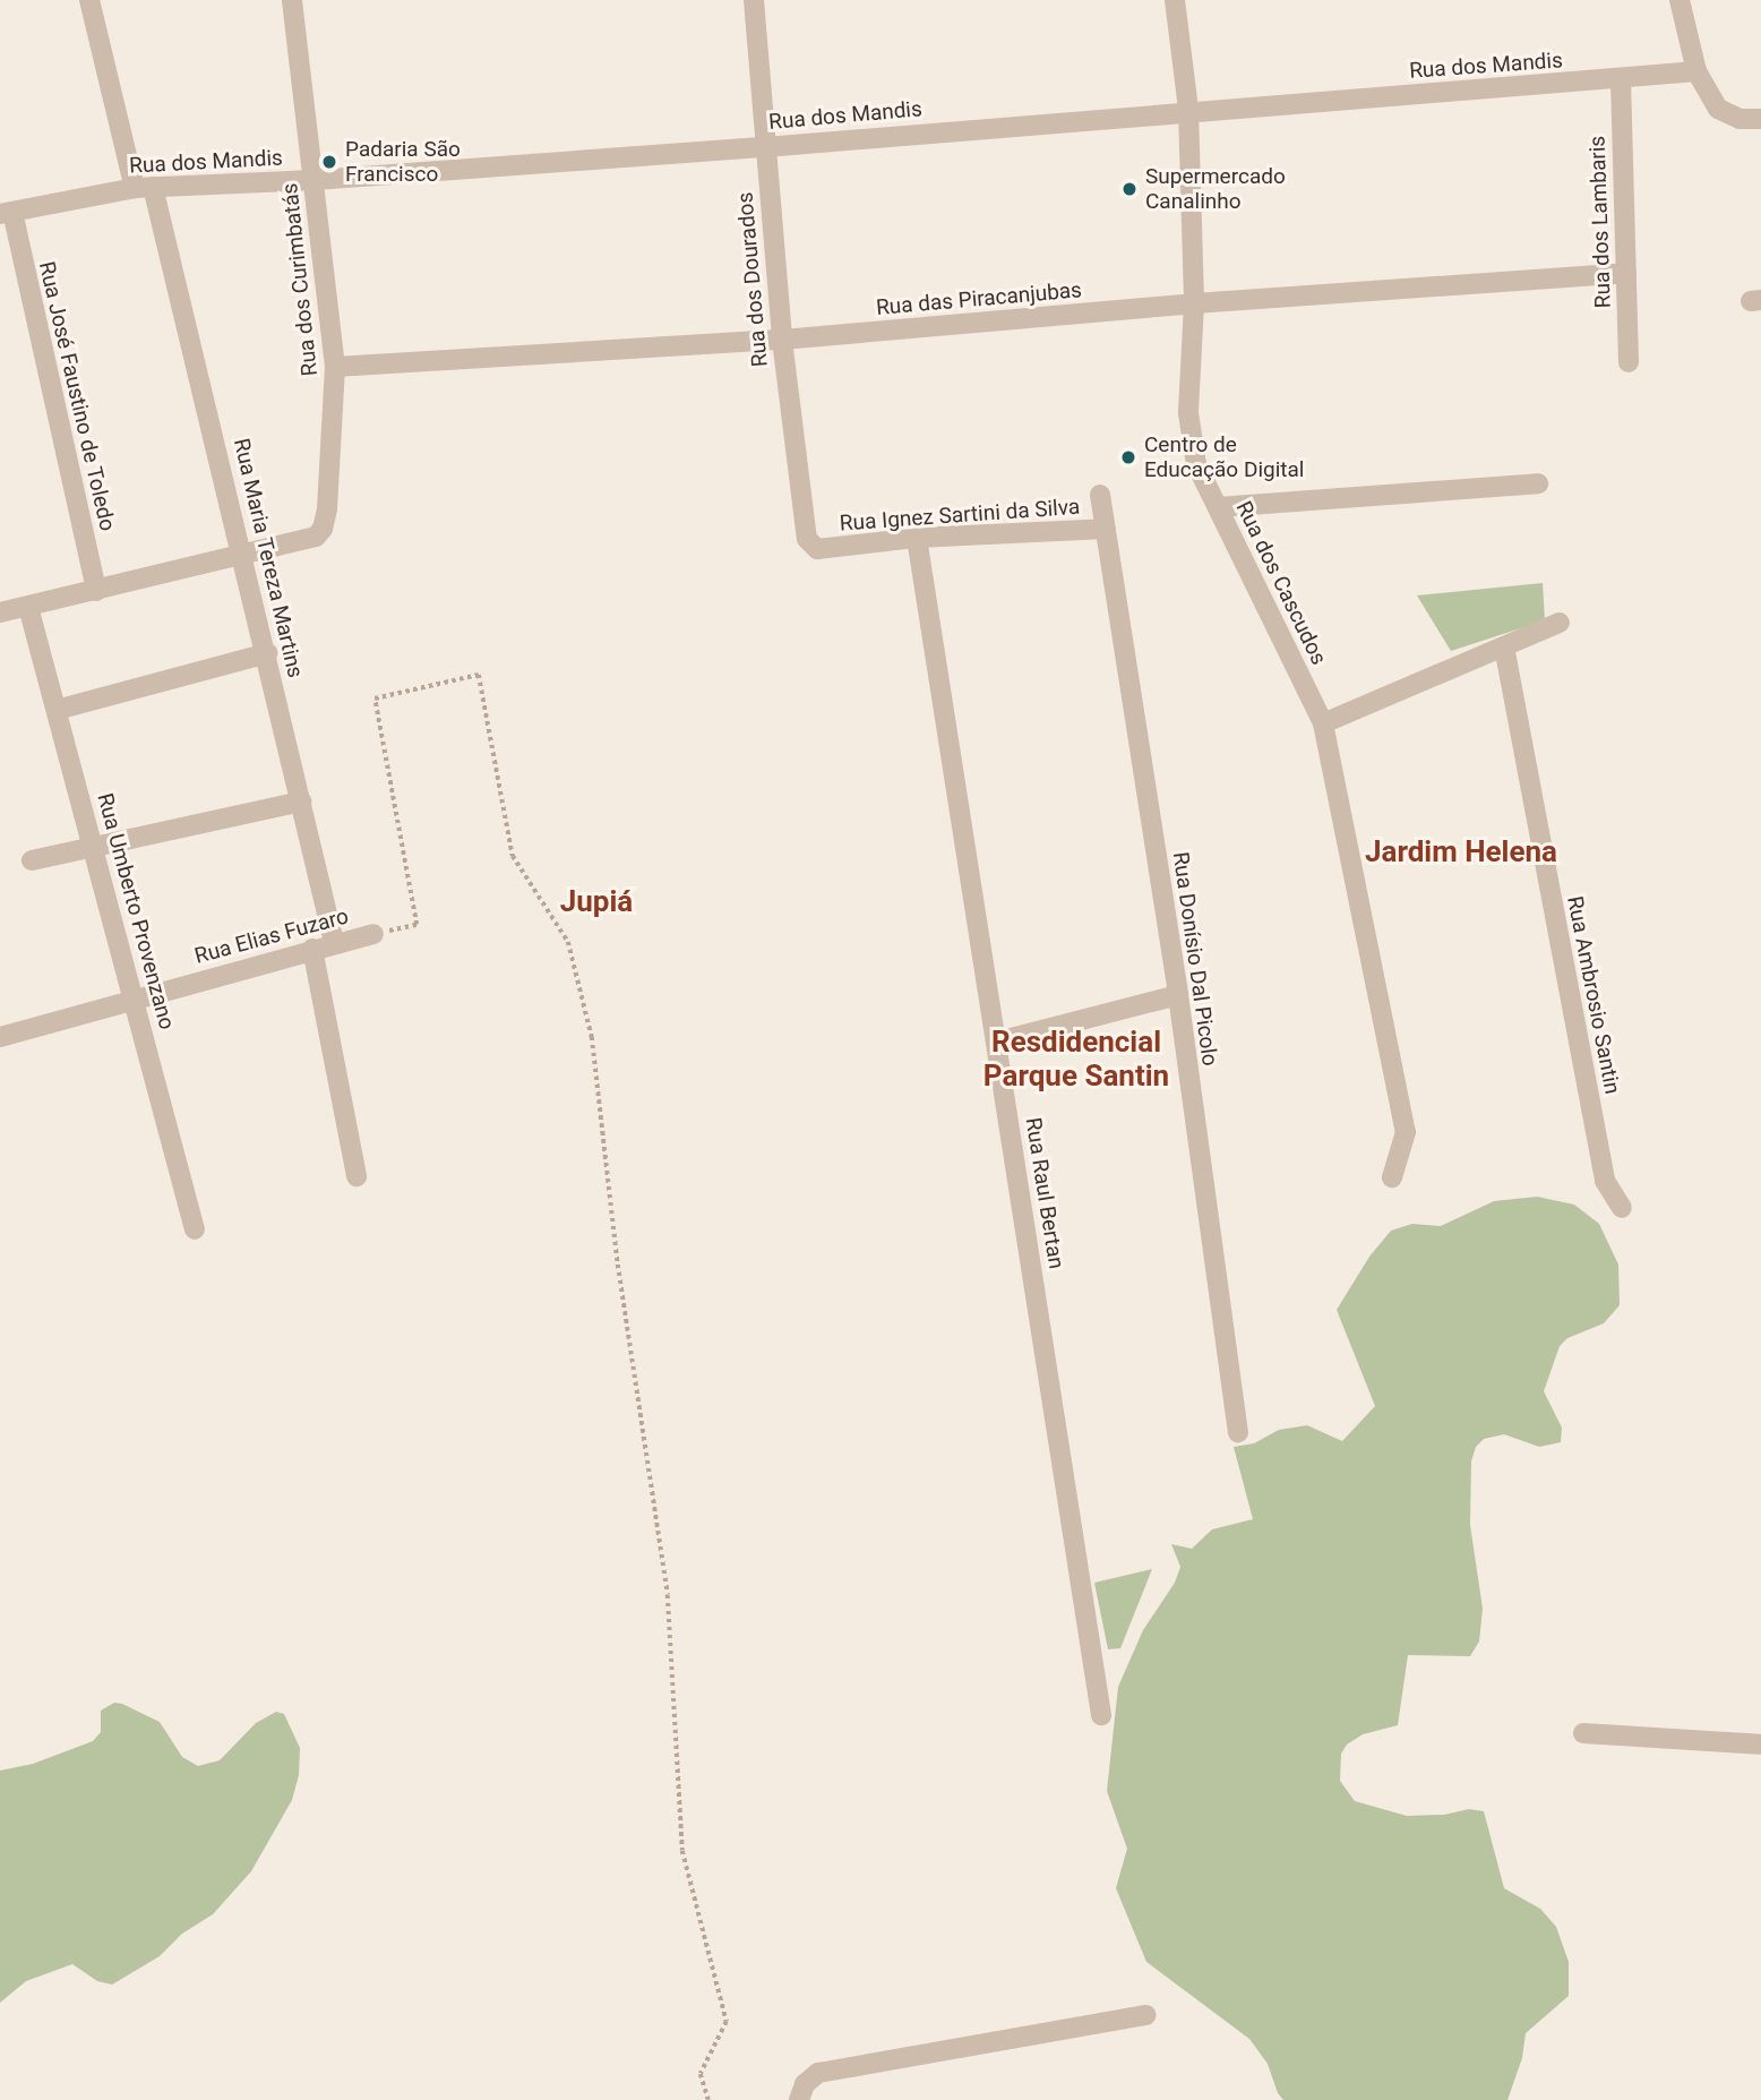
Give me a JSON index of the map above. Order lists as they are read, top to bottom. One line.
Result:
{"streets":{"street":["Rua dos Mandis","Rua dos Lambaris","Rua dos Curimbatás","Rua dos Dourados","Rua das Piracanjubas","Rua José Faustino de Toledo","Rua Ignez Sartini da Silva","Rua Maria Tereza Martins","Rua dos Cascudos","Rua Umberto Provenzano","Rua Elias Fuzaro","Rua Donísio Dal Picolo","Rua Ambrosio Santin","Rua Raul Bertan"]},"crossings":[["Rua dos Mandis","Rua dos Lambaris"],["Rua dos Mandis","Rua dos Curimbatás"],["Rua dos Mandis","Rua dos Dourados"],["Rua dos Mandis","Rua José Faustino de Toledo"],["Rua dos Mandis","Rua Maria Tereza Martins"],["Rua dos Mandis","Rua dos Cascudos"],["Rua dos Lambaris","Rua das Piracanjubas"],["Rua dos Curimbatás","Rua das Piracanjubas"],["Rua dos Curimbatás","Rua Maria Tereza Martins"],["Rua dos Dourados","Rua das Piracanjubas"],["Rua dos Dourados","Rua Ignez Sartini da Silva"],["Rua das Piracanjubas","Rua dos Cascudos"],["Rua Ignez Sartini da Silva","Rua Donísio Dal Picolo"],["Rua Ignez Sartini da Silva","Rua Raul Bertan"],["Rua Maria Tereza Martins","Rua Elias Fuzaro"],["Rua Umberto Provenzano","Rua Elias Fuzaro"]],"districts":["Jardim Helena","Jupiá","Resdidencial Parque Santin"],"places":["Padaria São Francisco","Supermercado Canalinho","Centro de Educação Digital"]}
